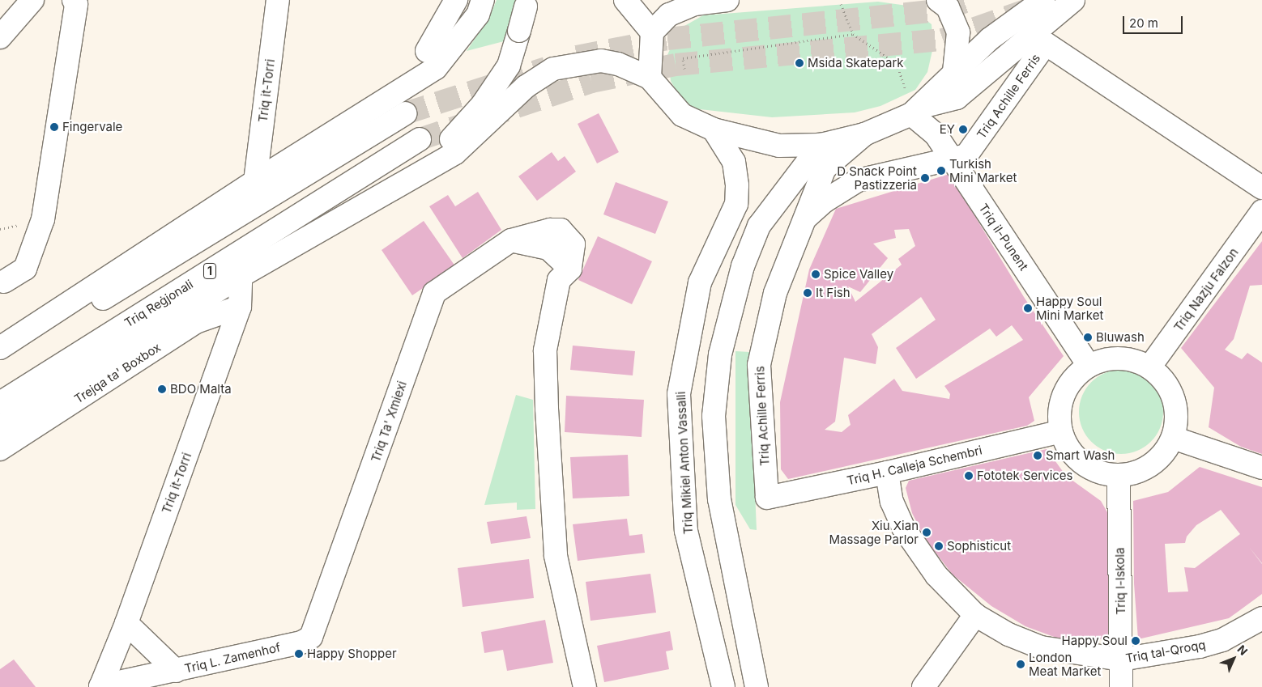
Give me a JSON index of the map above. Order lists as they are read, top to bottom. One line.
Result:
{"streets":{"main road":["Triq it-Torri","Triq Achille Ferris","Triq il-Punent","1","Triq Nazju Falzon","Triq Reġjonali","Trejqa ta' Boxbox","Triq Ta' Xmiexi","Triq Mikiel Anton Vassalli","Triq H. Calleja Schembri","Triq l-Iskola","Triq tal-Qroqq","Triq L. Zamenhof"]},"crossings":[["Triq it-Torri","Trejqa ta' Boxbox"],["Triq it-Torri","Triq L. Zamenhof"],["Triq Achille Ferris","Triq il-Punent"],["Triq Achille Ferris","Triq H. Calleja Schembri"],["Triq il-Punent","Triq Nazju Falzon"],["Triq il-Punent","Triq H. Calleja Schembri"],["Triq il-Punent","Triq l-Iskola"],["Triq Nazju Falzon","Triq H. Calleja Schembri"],["Triq Nazju Falzon","Triq l-Iskola"],["Triq Ta' Xmiexi","Triq L. Zamenhof"],["Triq H. Calleja Schembri","Triq l-Iskola"],["Triq H. Calleja Schembri","Triq tal-Qroqq"],["Triq l-Iskola","Triq tal-Qroqq"]],"places":["Msida Skatepark","Fingervale","EY","Turkish Mini Market","D Snack Point Pastizzeria","Spice Valley","It Fish","Happy Soul Mini Market","Bluwash","BDO Malta","Smart Wash","Fototek Services","Xiu Xian Massage Parlor","Sophisticut","Happy Soul","Happy Shopper","London Meat Market"],"scale_bar":"20 m","north":"top right"}
